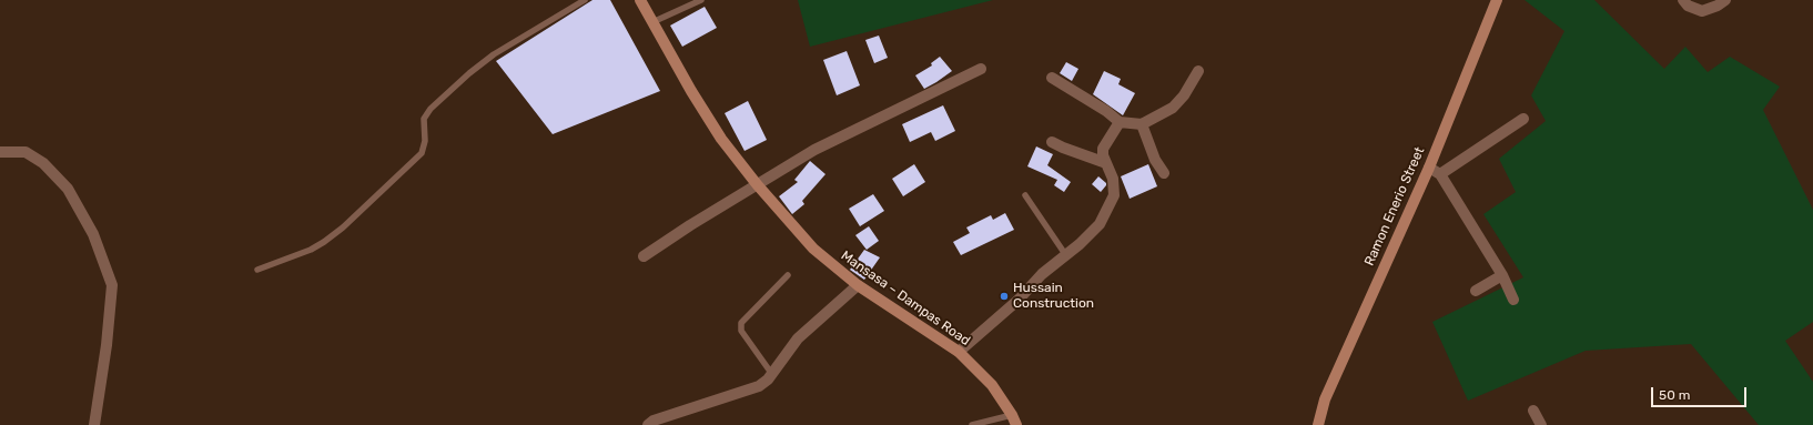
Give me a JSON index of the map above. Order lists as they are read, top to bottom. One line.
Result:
{"streets":{"main road":["Ramon Enerio Street","Mansasa – Dampas Road"]},"places":["Hussain Construction"],"scale_bar":"50 m"}
